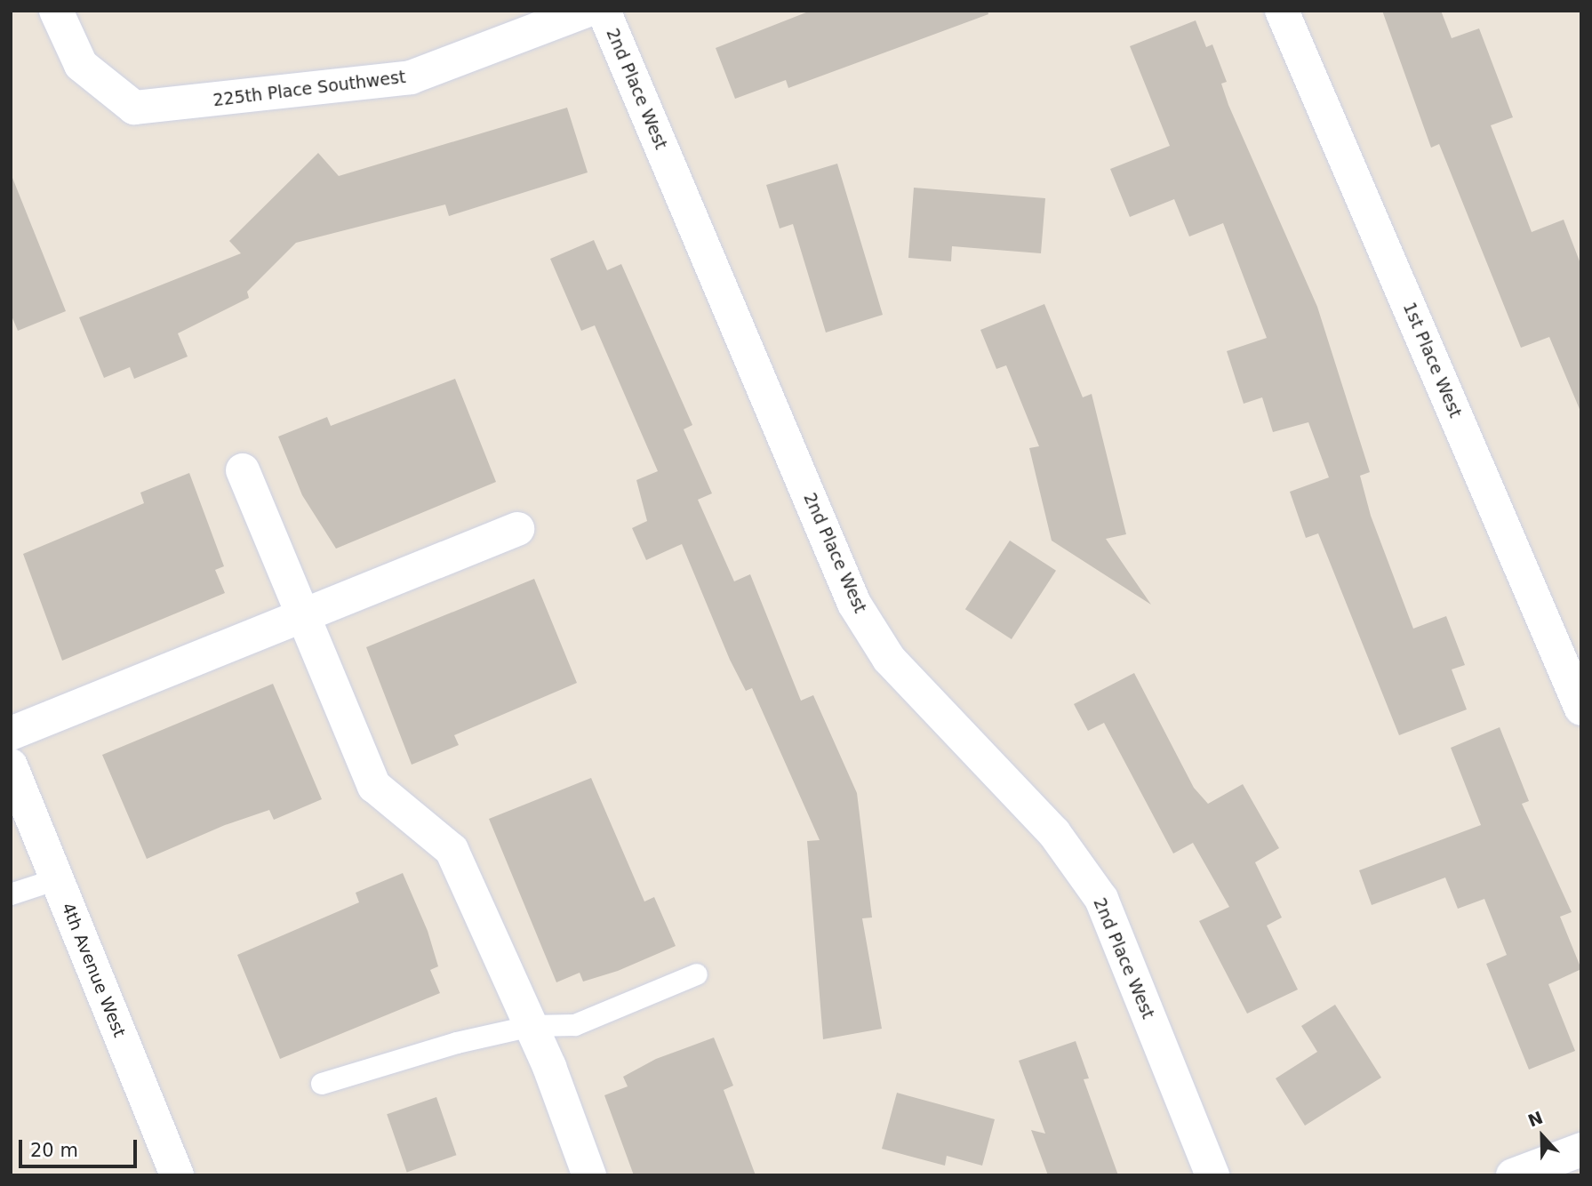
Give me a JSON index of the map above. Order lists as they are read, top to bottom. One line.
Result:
{"streets":{"street":["225th Place Southwest","2nd Place West","1st Place West","4th Avenue West"]},"scale_bar":"20 m","north":"top"}
